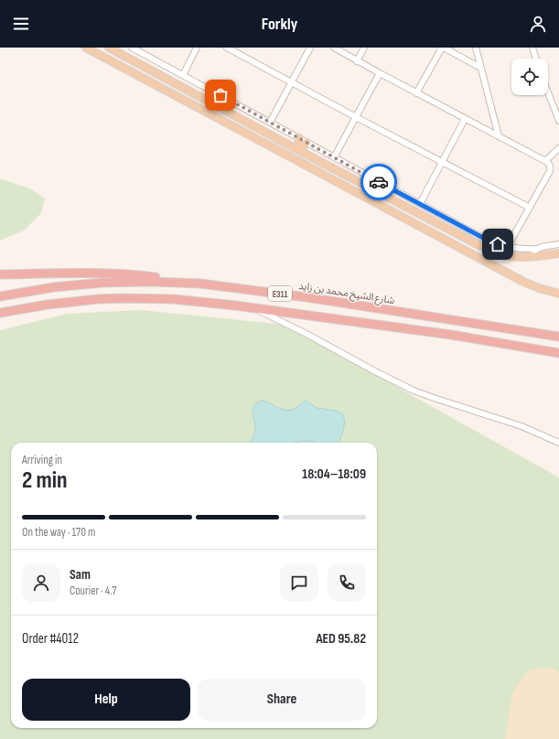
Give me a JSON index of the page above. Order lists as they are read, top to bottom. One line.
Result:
{"streets":{"highway":["شارع الشيخ محمد بن زايد","E311"]},"page":{"header":"Forkly","heading":["2 min","Arriving in","18:04–18:09"],"panel":["Sam","Courier · 4.7","Order #4012","AED 95.82"],"bar":"On the way · 170 m","buttons":["Help","Share"]}}
